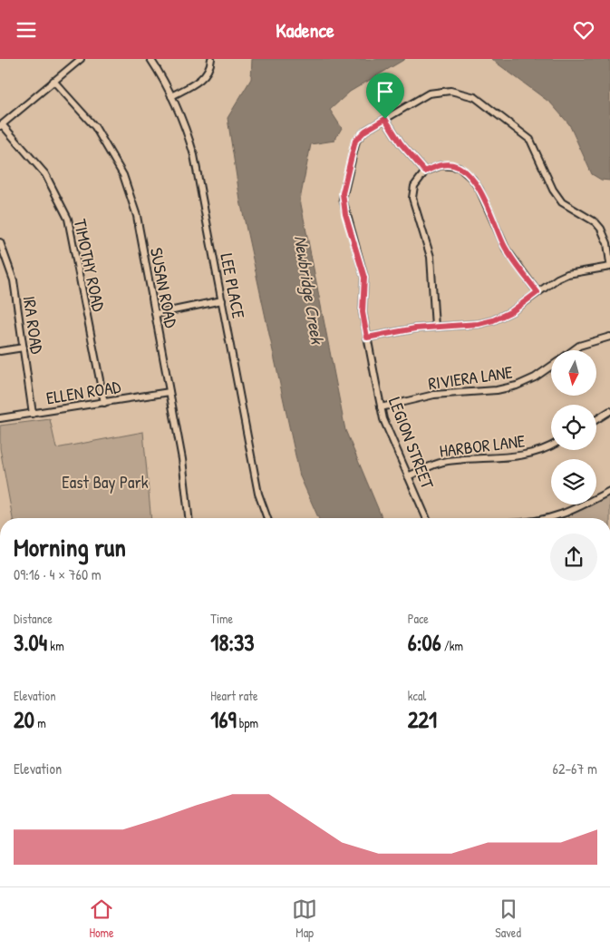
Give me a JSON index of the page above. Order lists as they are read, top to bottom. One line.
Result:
{"streets":{"street":["TIMOTHY ROAD","LEE PLACE","SUSAN ROAD","IRA ROAD","RIVIERA LANE","ELLEN ROAD","LEGION STREET","HARBOR LANE"]},"crossings":[["TIMOTHY ROAD","ELLEN ROAD"],["SUSAN ROAD","ELLEN ROAD"],["IRA ROAD","ELLEN ROAD"],["RIVIERA LANE","LEGION STREET"],["LEGION STREET","HARBOR LANE"]],"water":["Newbridge Creek"],"parks":["East Bay Park"],"north":"bottom","page":{"header":"Kadence","heading":["Morning run","09:16 · 4 × 760 m"],"stats":[["Distance","3.04 km"],["Time","18:33"],["Pace","6:06 /km"],["Elevation","20 m"],["Heart rate","169 bpm"],["kcal","221"]],"chart":["Elevation","62–67 m"],"tabs":["Home","Map","Saved"]}}
